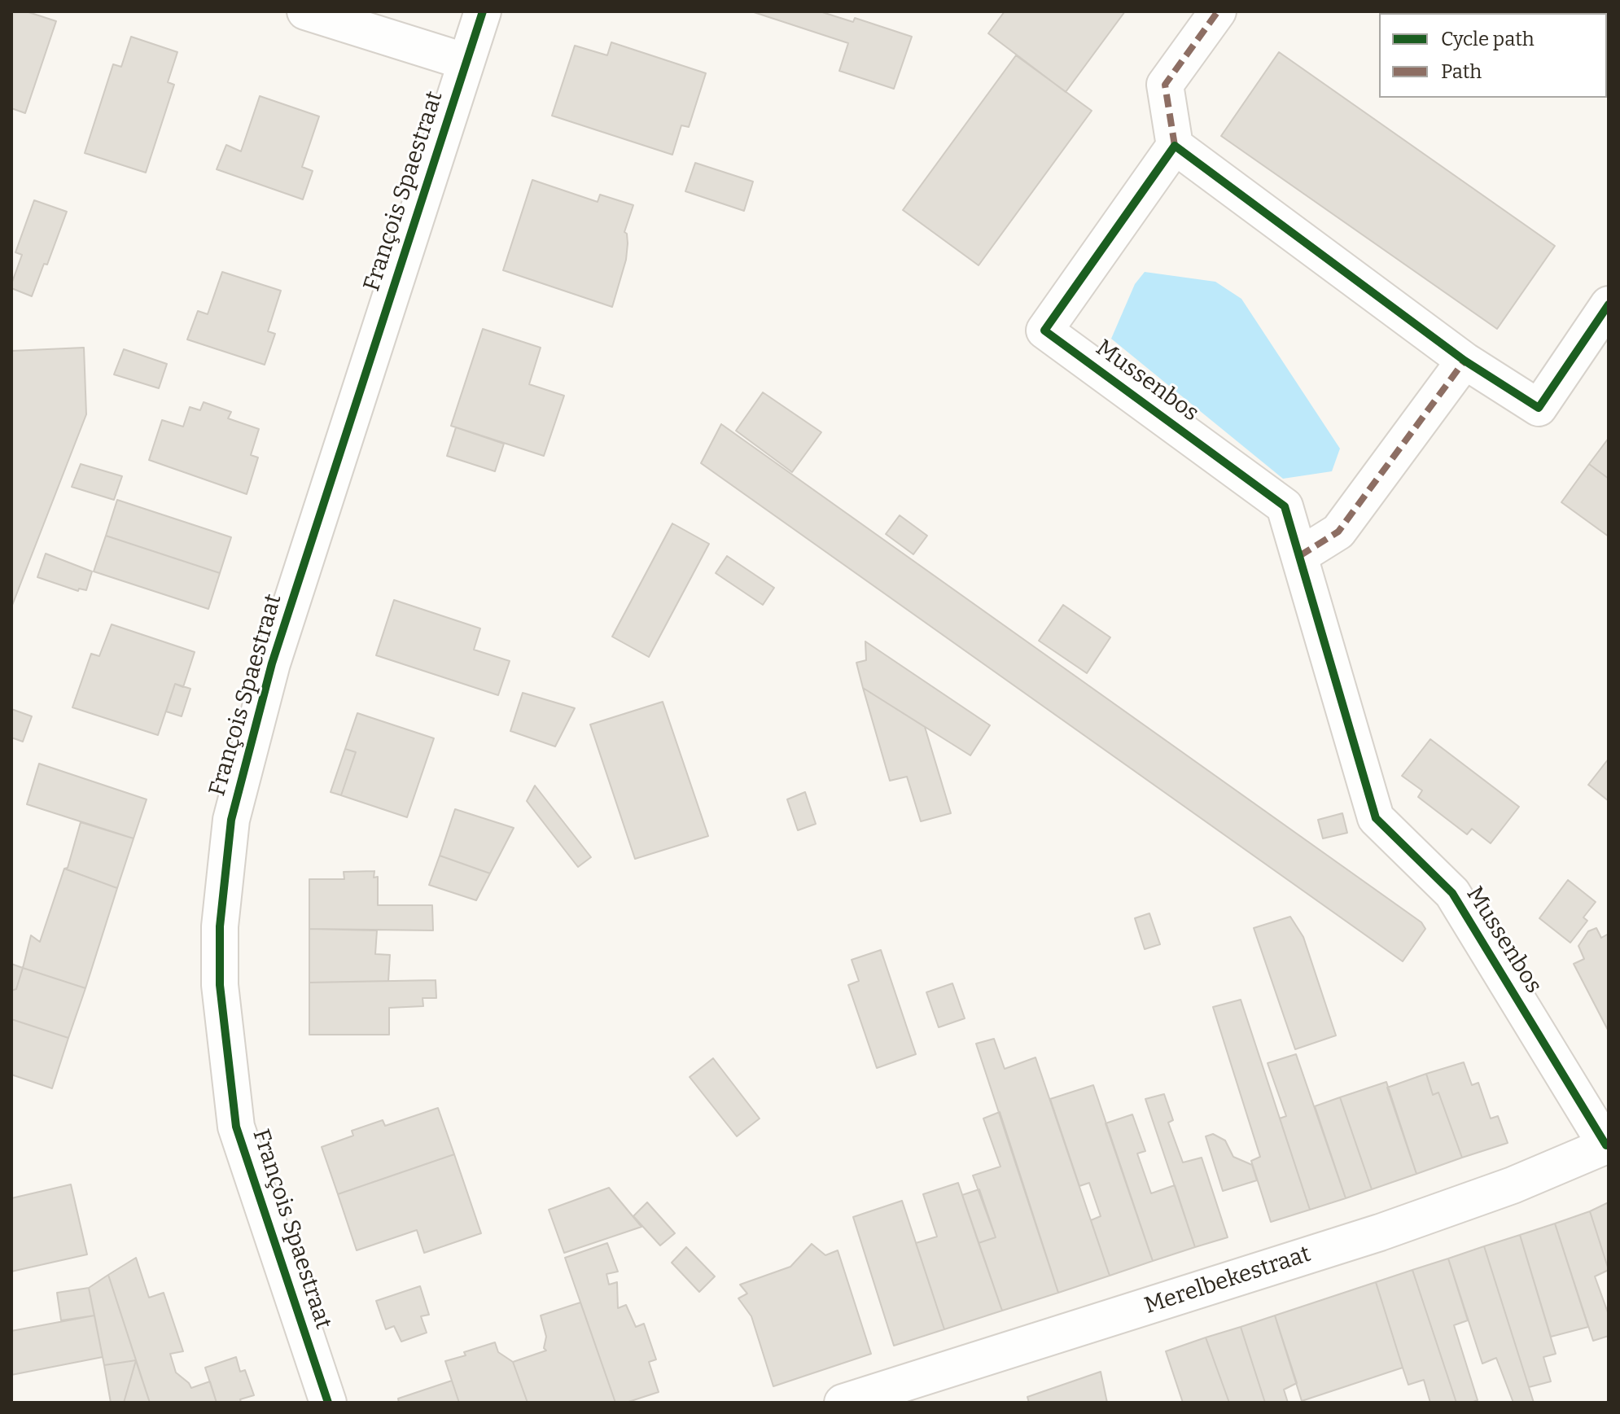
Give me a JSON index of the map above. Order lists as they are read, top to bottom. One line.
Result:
{"streets":{"street":["François Spaestraat","Mussenbos","Merelbekestraat"]},"crossings":[["Mussenbos","Merelbekestraat"]],"legend":["Cycle path","Path"]}
